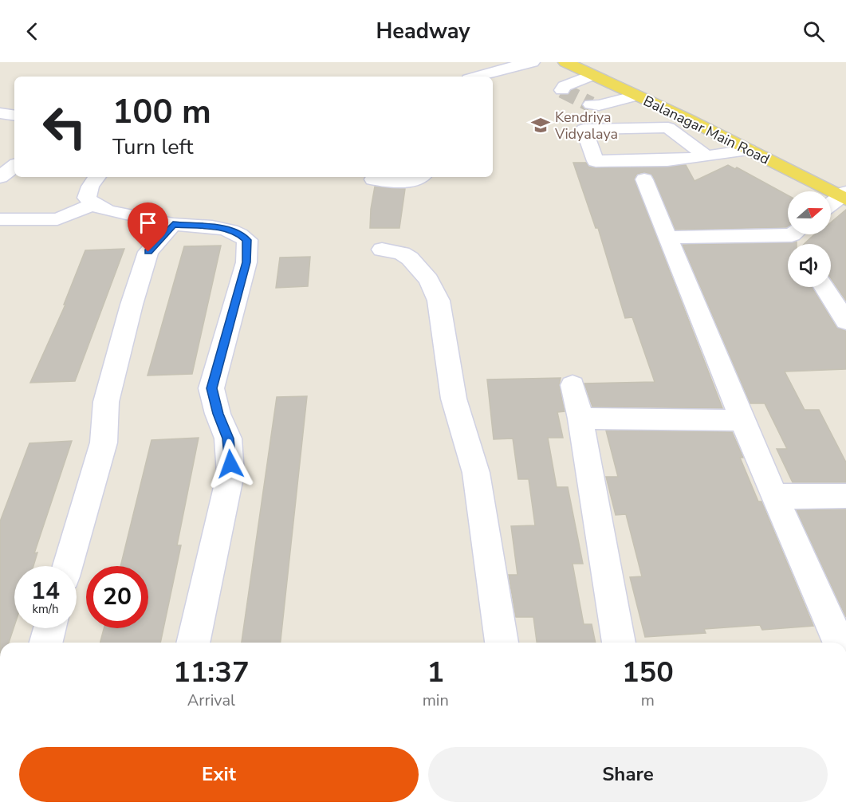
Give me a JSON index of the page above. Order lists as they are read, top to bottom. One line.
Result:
{"streets":{"main road":["Balanagar Main Road"]},"places":{"school or university":["Kendriya Vidyalaya"]},"north":"right","page":{"header":"Headway","turn":["100 m","Turn left"],"speed":"14 km/h","limit":"20","eta":["11:37","Arrival","1","min","150","m"],"buttons":["Exit","Share"]}}
